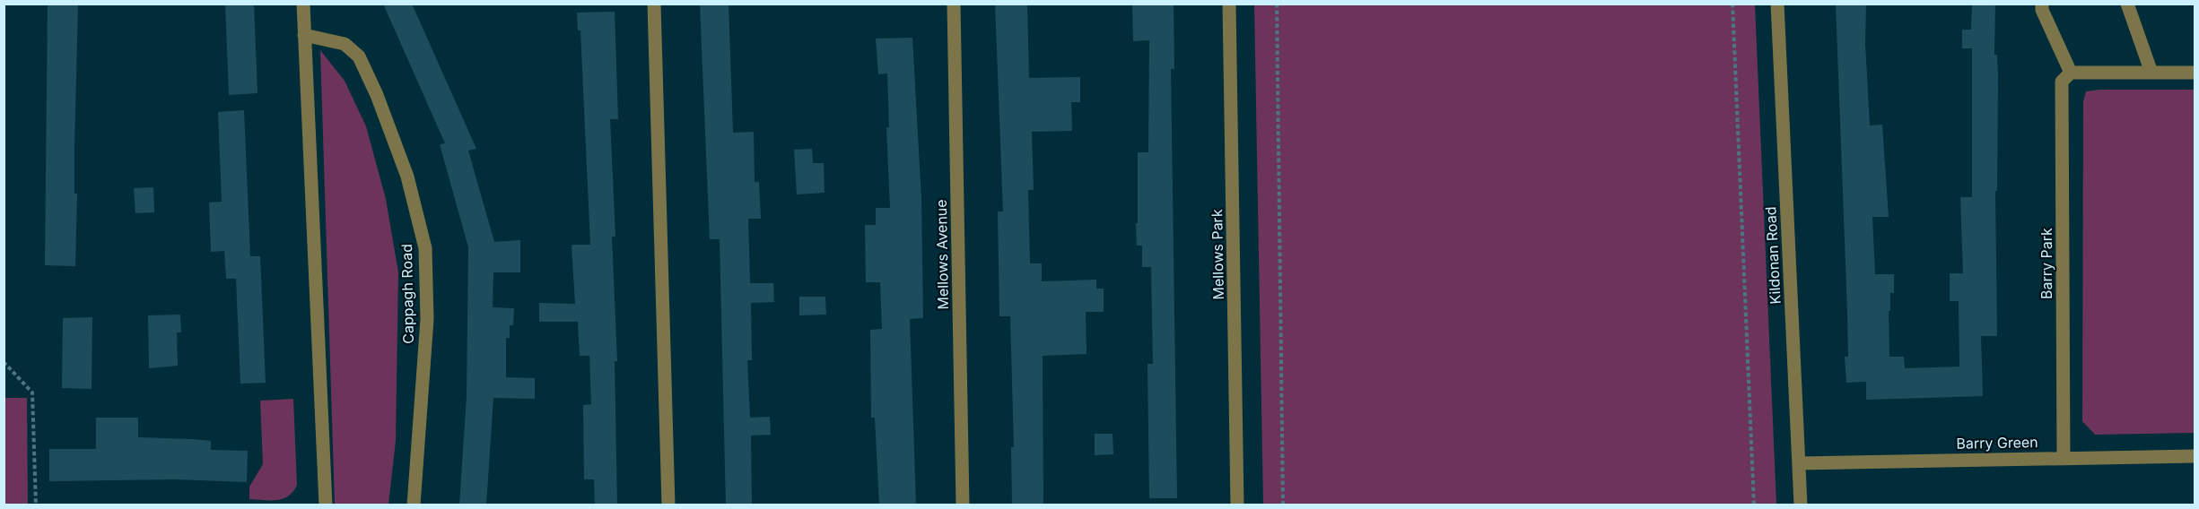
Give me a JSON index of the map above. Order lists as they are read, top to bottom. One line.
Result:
{"streets":{"street":["Mellows Avenue","Mellows Park","Kildonan Road","Barry Park","Cappagh Road","Barry Green"]},"crossings":[["Kildonan Road","Barry Green"],["Barry Park","Barry Green"]]}
